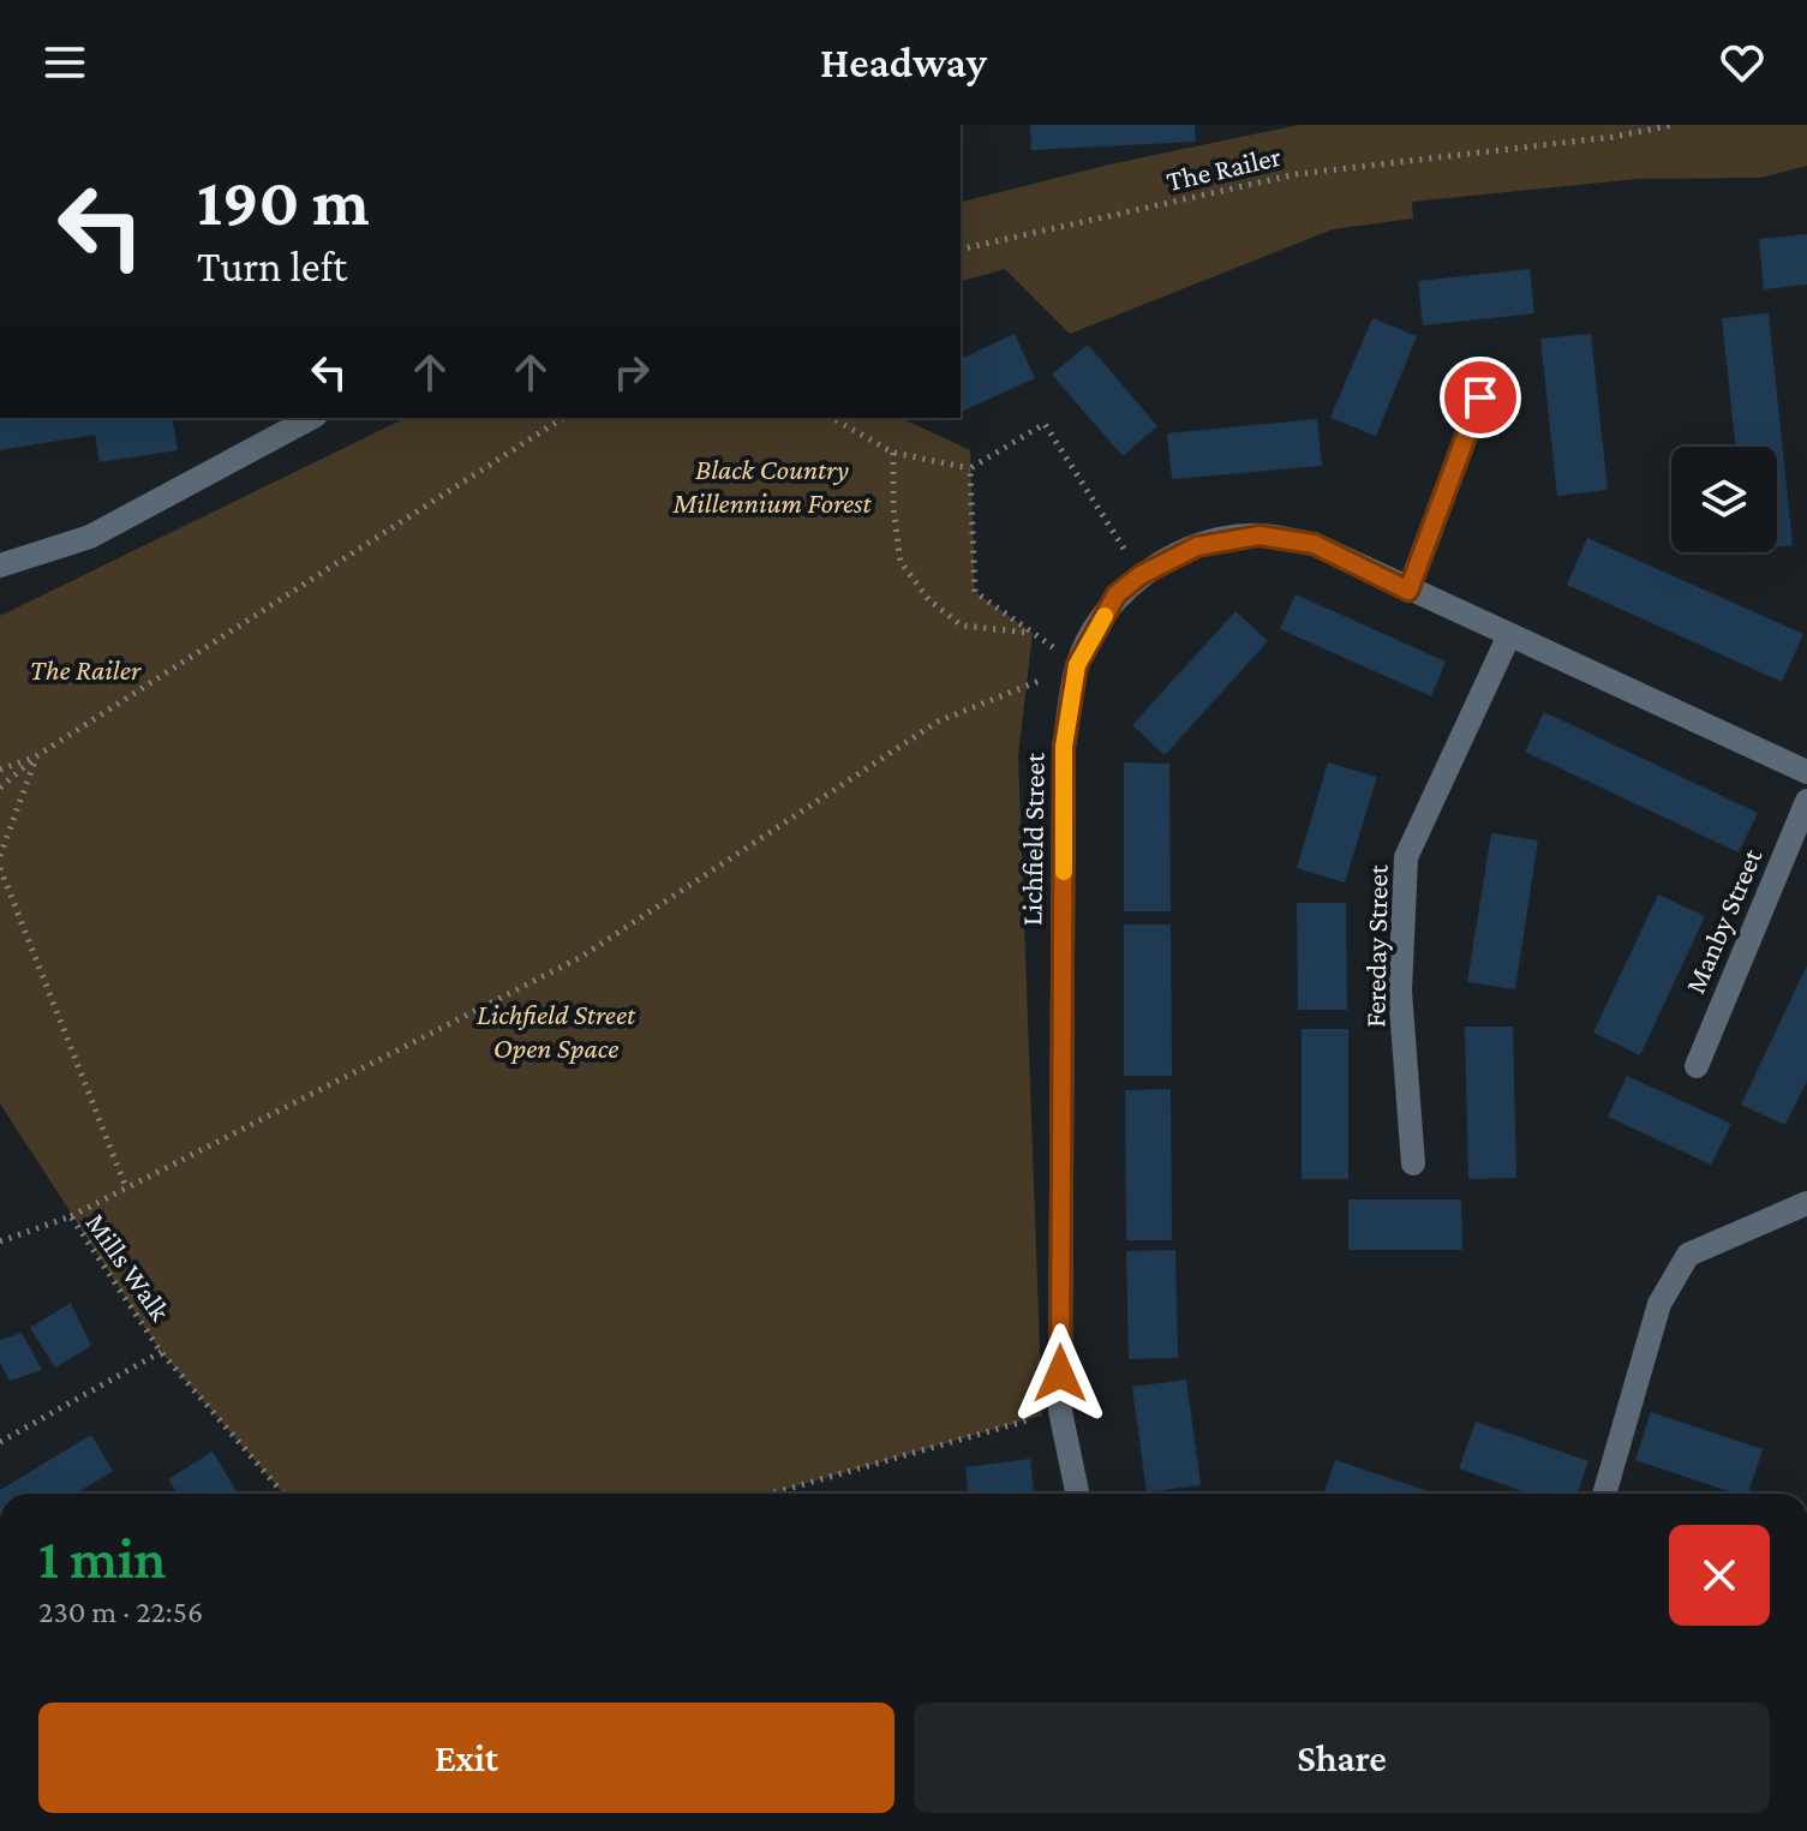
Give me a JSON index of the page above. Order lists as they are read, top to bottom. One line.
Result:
{"streets":{"street":["Lichfield Street","Manby Street","Fereday Street"],"path":["The Railer","Mills Walk"]},"crossings":[["Lichfield Street","Fereday Street"]],"parks":["Black Country Millennium Forest","The Railer","Lichfield Street Open Space"],"page":{"header":"Headway","turn":["190 m","Turn left"],"heading":["1 min","230 m · 22:56"],"buttons":["Exit","Share"]}}
